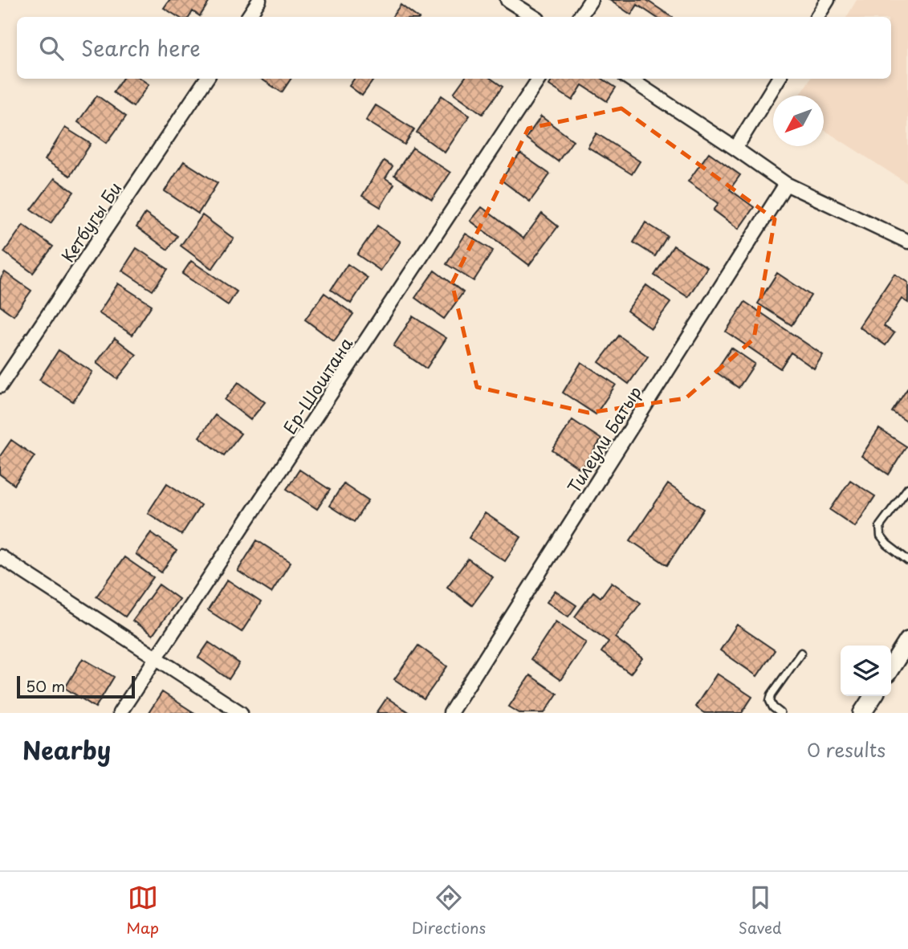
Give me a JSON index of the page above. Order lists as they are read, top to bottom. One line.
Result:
{"streets":{"street":["Кетбугы Би","Ер-Шоштана","Тилеули Батыр"]},"scale_bar":"50 m","north":"bottom left","page":{"search":"Search here","scale":"50 m","heading":["Nearby","0 results"],"nav":["Map","Directions","Saved"]}}
